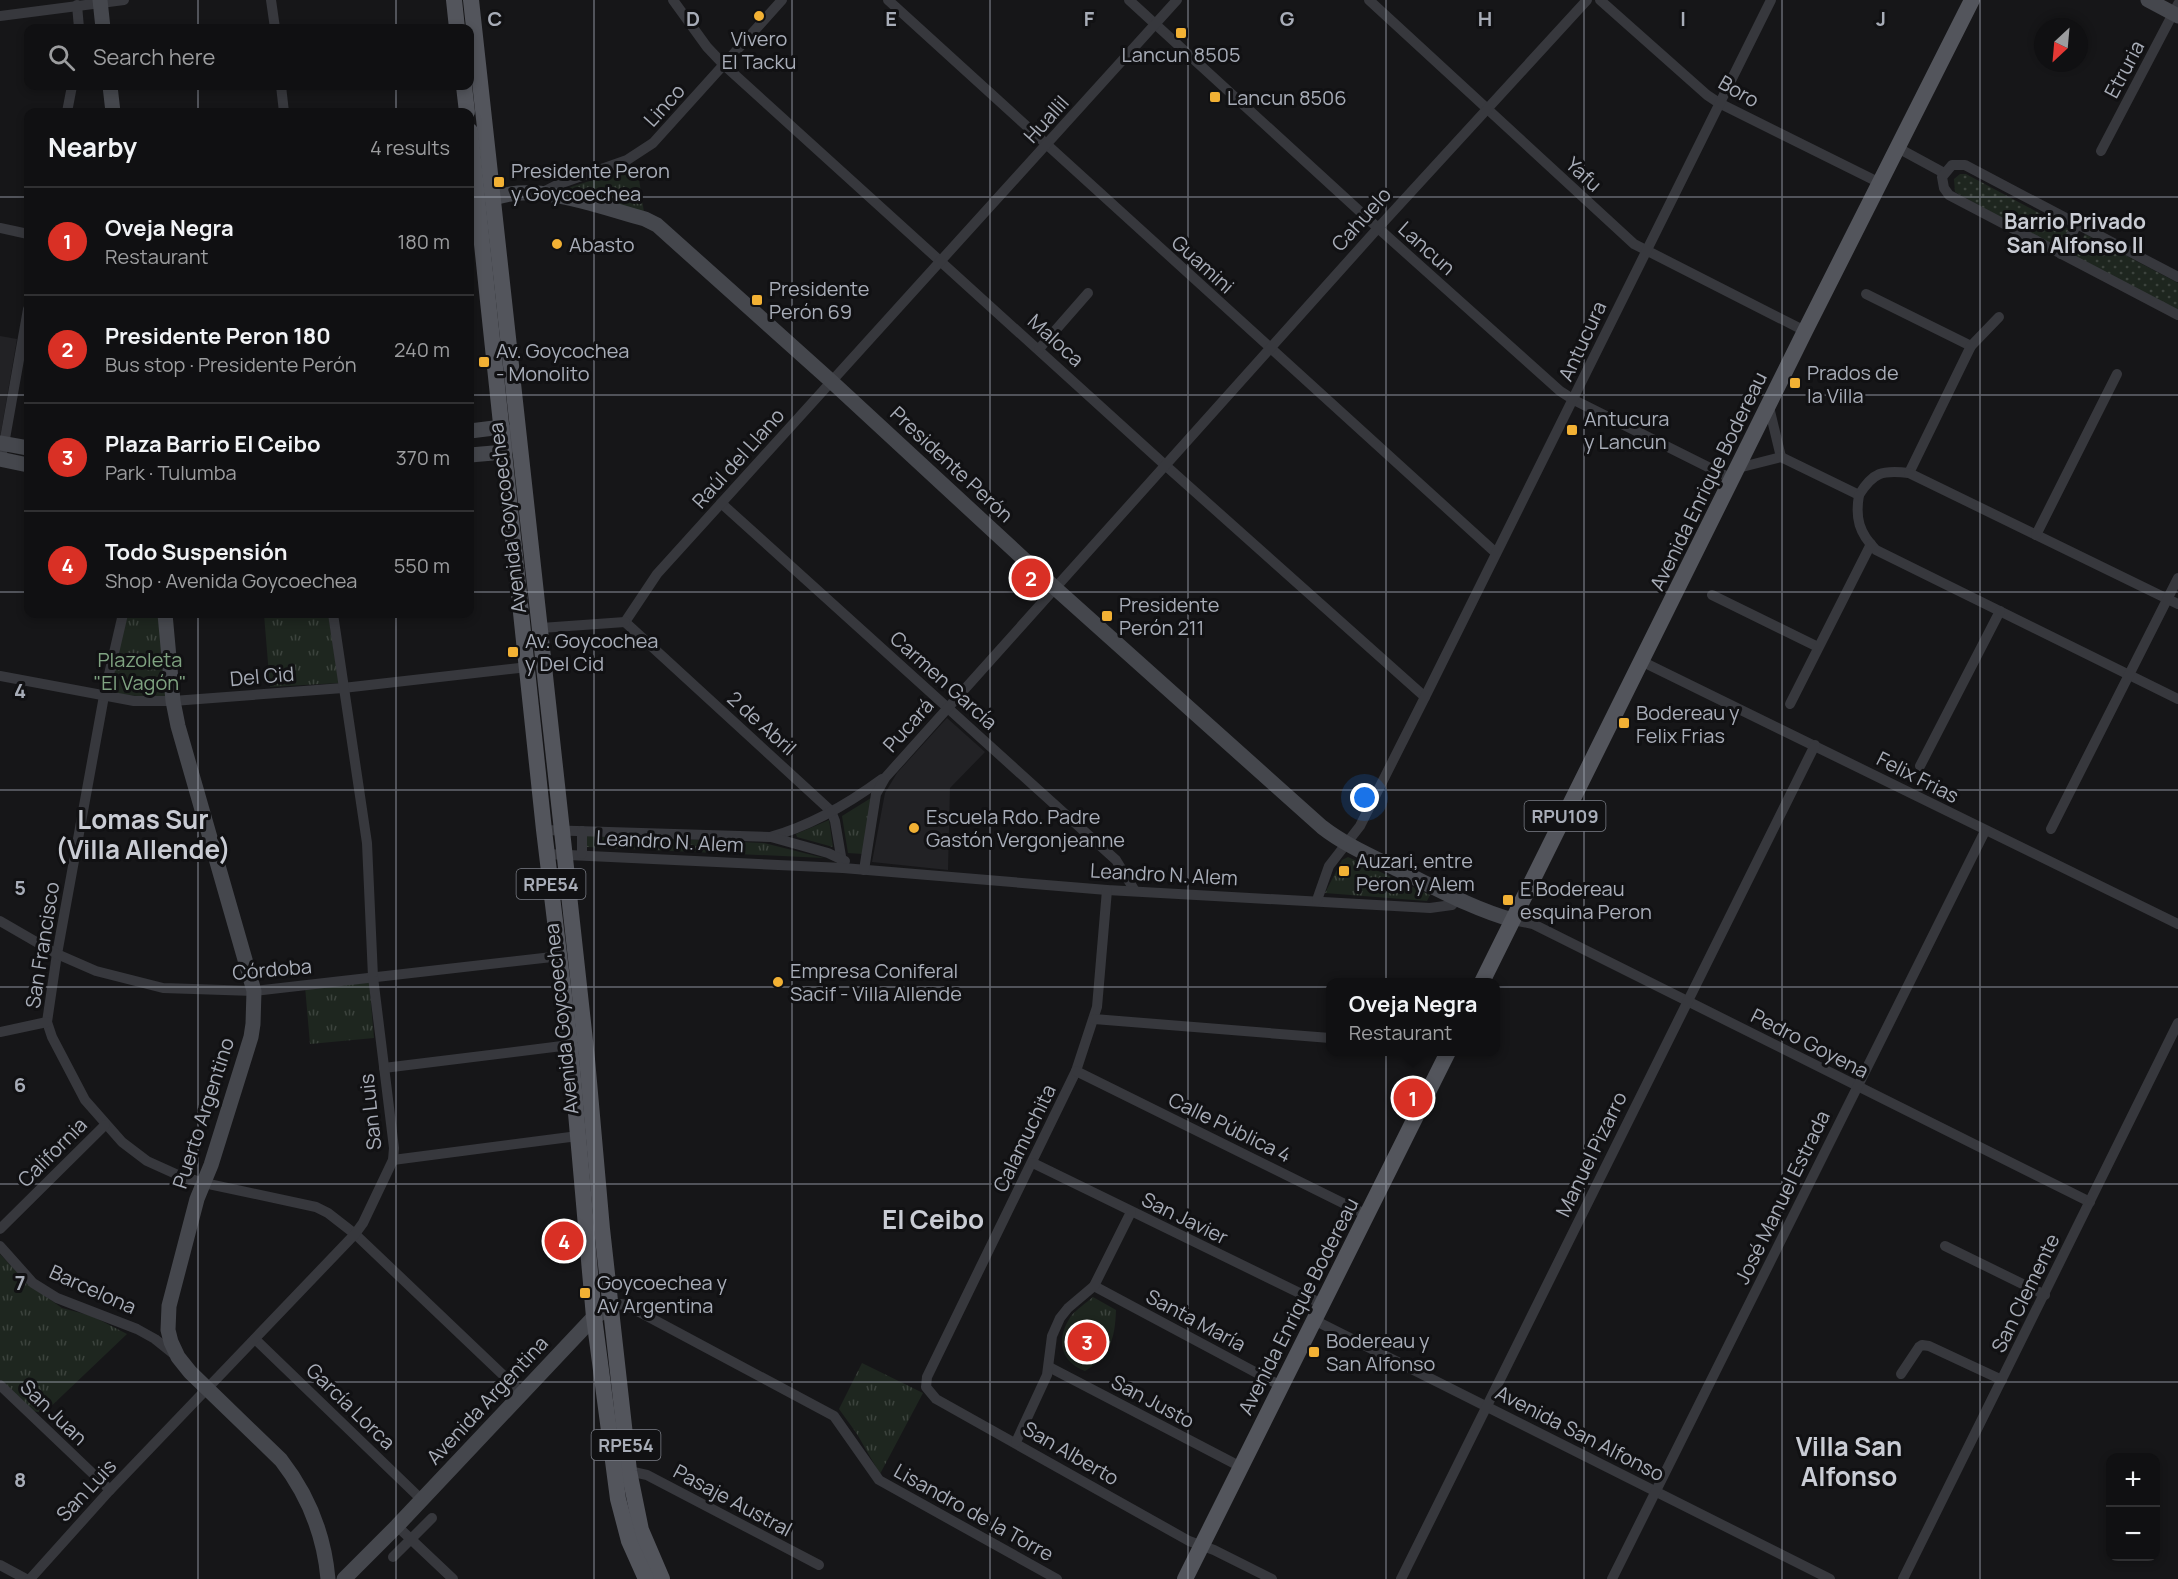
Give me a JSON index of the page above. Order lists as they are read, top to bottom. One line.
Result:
{"streets":{"main road":["Presidente Perón","Avenida Enrique Bodereau","Avenida Goycoechea","RPU109","RPE54","Puerto Argentino","Avenida Argentina"],"street":["Etruria","Boro","Linco","Huallil","Yafu","Cahuelo","Lancun","Guamini","Maloca","Antucura","Raúl del Llano","Del Cid","Carmen García","2 de Abril","Pucará","Felix Frias","Leandro N. Alem","San Francisco","Córdoba","Pedro Goyena","San Luis","Calle Pública 4","Calamuchita","California","Manuel Pizarro","José Manuel Estrada","San Javier","Barcelona","San Clemente","Santa María","San Justo","García Lorca","San Juan","Avenida San Alfonso","San Alberto","Pasaje Austral","Lisandro de la Torre"]},"crossings":[["Boro","Antucura"],["Boro","Avenida Enrique Bodereau"],["Linco","Maloca"],["Linco","Presidente Perón"],["Huallil","Lancun"],["Huallil","Guamini"],["Huallil","Maloca"],["Huallil","Raúl del Llano"],["Yafu","Cahuelo"],["Yafu","Antucura"],["Yafu","Avenida Enrique Bodereau"],["Cahuelo","Lancun"],["Cahuelo","Guamini"],["Cahuelo","Maloca"],["Cahuelo","Pucará"],["Lancun","Antucura"],["Lancun","Avenida Enrique Bodereau"],["Guamini","Antucura"],["Maloca","Antucura"],["Maloca","Raúl del Llano"],["Maloca","Pucará"],["Antucura","Presidente Perón"],["Antucura","Leandro N. Alem"],["Raúl del Llano","Presidente Perón"],["Raúl del Llano","Carmen García"],["Raúl del Llano","2 de Abril"],["Presidente Perón","Avenida Enrique Bodereau"],["Presidente Perón","Avenida Goycoechea"],["Presidente Perón","Pucará"],["Presidente Perón","Leandro N. Alem"],["Presidente Perón","RPE54"],["Presidente Perón","Pedro Goyena"],["Avenida Enrique Bodereau","Felix Frias"],["Avenida Enrique Bodereau","Pedro Goyena"],["Avenida Enrique Bodereau","Calle Pública 4"],["Avenida Enrique Bodereau","San Javier"],["Avenida Enrique Bodereau","Santa María"],["Avenida Enrique Bodereau","San Justo"],["Avenida Enrique Bodereau","Avenida San Alfonso"],["Avenida Enrique Bodereau","San Alberto"],["Avenida Goycoechea","Del Cid"],["Avenida Goycoechea","Leandro N. Alem"],["Avenida Goycoechea","RPE54"],["Avenida Goycoechea","Córdoba"],["Avenida Goycoechea","Avenida Argentina"],["Avenida Goycoechea","Pasaje Austral"],["Avenida Goycoechea","Lisandro de la Torre"],["Del Cid","San Francisco"],["Del Cid","San Luis"],["Del Cid","Puerto Argentino"],["Carmen García","Pucará"],["Carmen García","Leandro N. Alem"],["2 de Abril","Leandro N. Alem"],["Pucará","Leandro N. Alem"],["Felix Frias","Manuel Pizarro"],["Felix Frias","José Manuel Estrada"],["Leandro N. Alem","Calamuchita"],["San Francisco","Córdoba"],["Córdoba","San Luis"],["Córdoba","Puerto Argentino"],["Pedro Goyena","Manuel Pizarro"],["Pedro Goyena","José Manuel Estrada"],["Pedro Goyena","San Clemente"],["San Luis","Puerto Argentino"],["San Luis","García Lorca"],["San Luis","San Juan"],["Puerto Argentino","Barcelona"],["Calle Pública 4","Calamuchita"],["Calamuchita","San Javier"],["Calamuchita","San Alberto"],["Manuel Pizarro","Avenida San Alfonso"],["José Manuel Estrada","Avenida San Alfonso"],["Avenida Argentina","García Lorca"],["Avenida Argentina","Lisandro de la Torre"]],"districts":["Barrio Privado San Alfonso II","Lomas Sur (Villa Allende)","El Ceibo","Villa San Alfonso"],"parks":["Plazoleta \"El Vagón\""],"places":{"other":["Vivero El Tacku","Abasto","Escuela Rdo. Padre Gastón Vergonjeanne","Empresa Coniferal Sacif - Villa Allende"],"transit":["Lancun 8505","Lancun 8506","Presidente Peron y Goycoechea","Presidente Perón 69","Av. Goycochea - Monolito","Prados de la Villa","Antucura y Lancun","Presidente Perón 211","Av. Goycochea y Del Cid","Bodereau y Felix Frias","Auzari, entre Peron y Alem","E Bodereau esquina Peron","Goycoechea y Av Argentina","Bodereau y San Alfonso"]},"north":"bottom left","page":{"search":"Search here","heading":["Nearby","4 results"],"list":[{"mark":"1","name":"Oveja Negra","note":"Restaurant","value":"180 m"},{"mark":"2","name":"Presidente Peron 180","note":"Bus stop · Presidente Perón","value":"240 m"},{"mark":"3","name":"Plaza Barrio El Ceibo","note":"Park · Tulumba","value":"370 m"},{"mark":"4","name":"Todo Suspensión","note":"Shop · Avenida Goycoechea","value":"550 m"}],"pins":["2","1","4","3"],"popup":["Oveja Negra","Restaurant"],"map_buttons":["+","−"]},"grid":{"columns":["C","D","E","F","G","H","I","J"],"rows":["4","5","6","7","8"]}}
